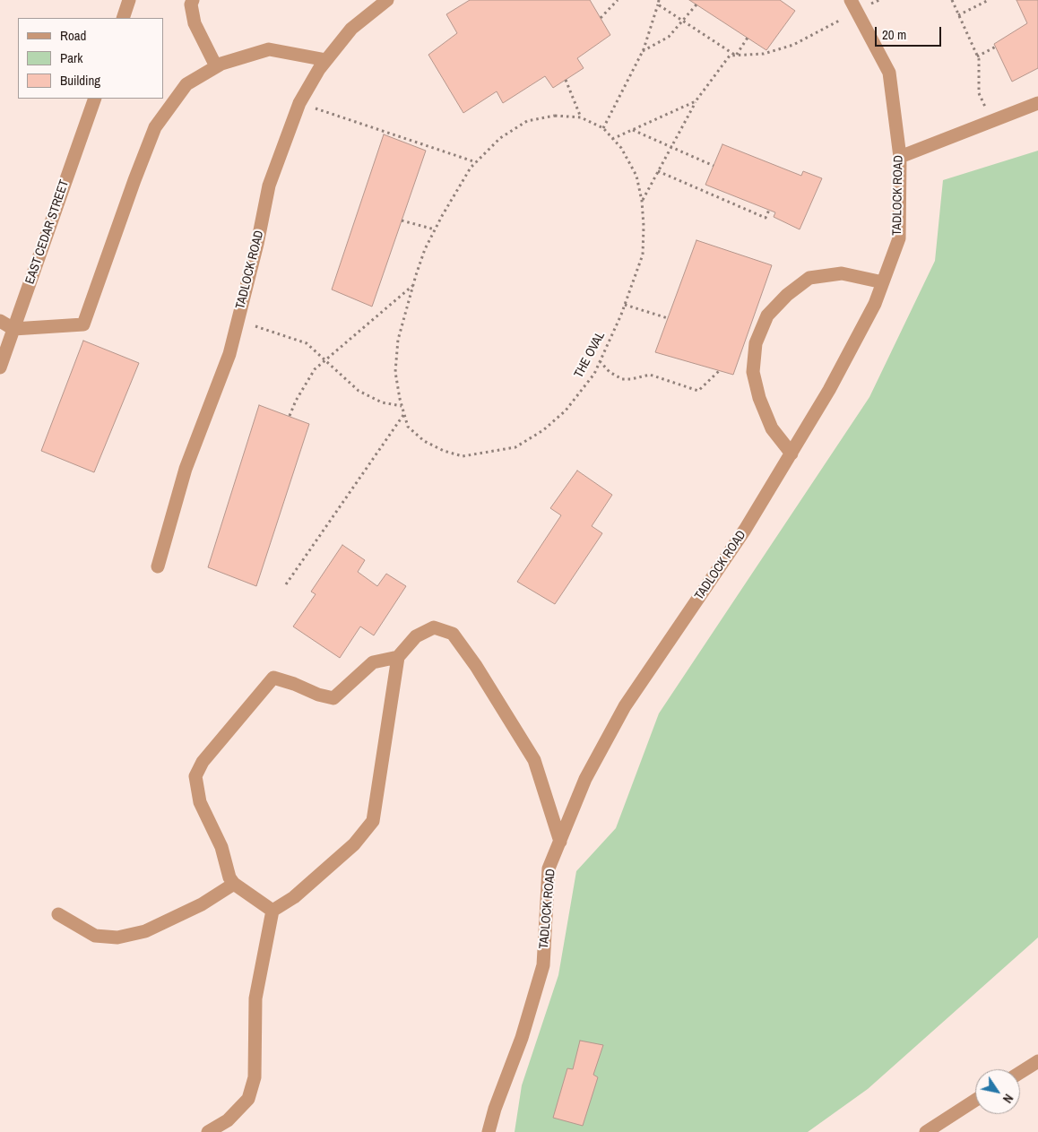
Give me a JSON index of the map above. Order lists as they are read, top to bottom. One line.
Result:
{"streets":{"street":["TADLOCK ROAD","EAST CEDAR STREET"],"path":["THE OVAL"]},"legend":["Road","Park","Building"],"scale_bar":"20 m","north":"bottom right"}
